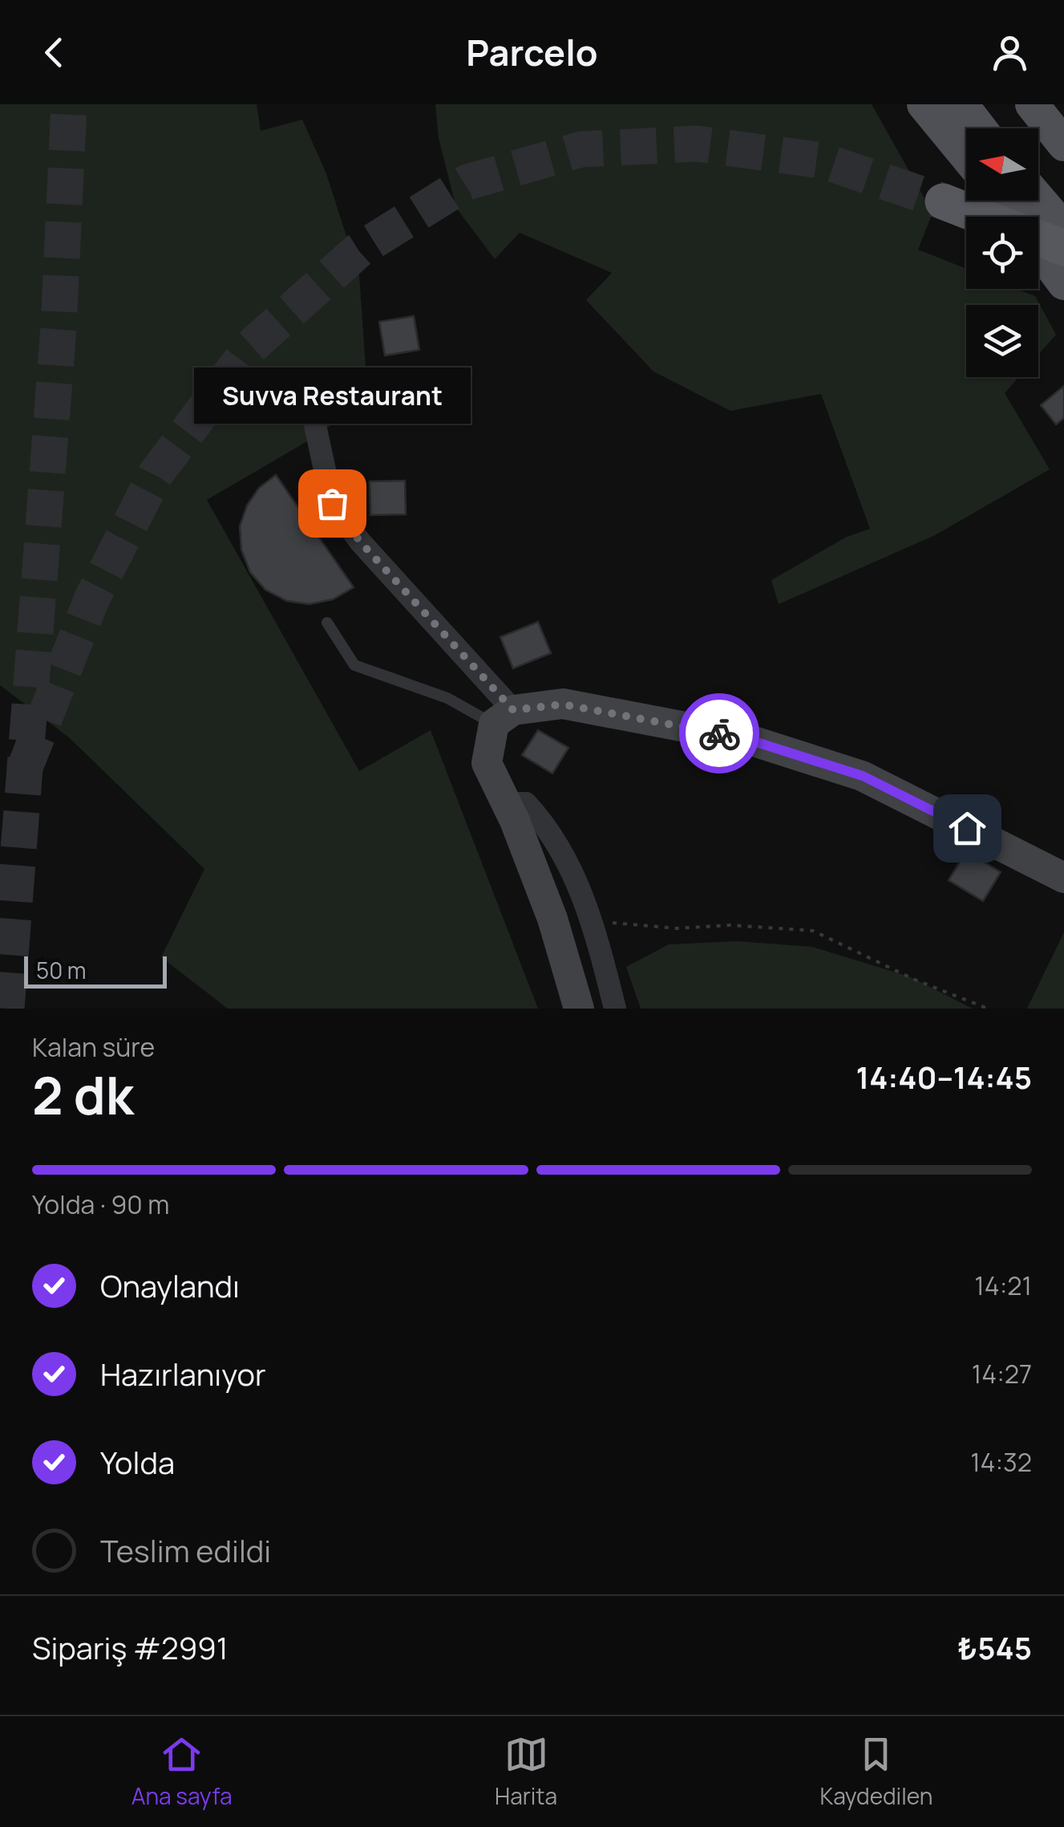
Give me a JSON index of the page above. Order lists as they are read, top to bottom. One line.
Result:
{"places":["Suvva Restaurant"],"scale_bar":"50 m","north":"left","page":{"header":"Parcelo","bubble":"Suvva Restaurant","scale":"50 m","heading":["2 dk","Kalan süre","14:40–14:45"],"panel":["Sipariş #2991","₺545"],"bar":"Yolda · 90 m","list":[["Onaylandı","14:21"],["Hazırlanıyor","14:27"],["Yolda","14:32"],"Teslim edildi"],"tabs":["Ana sayfa","Harita","Kaydedilen"]}}
